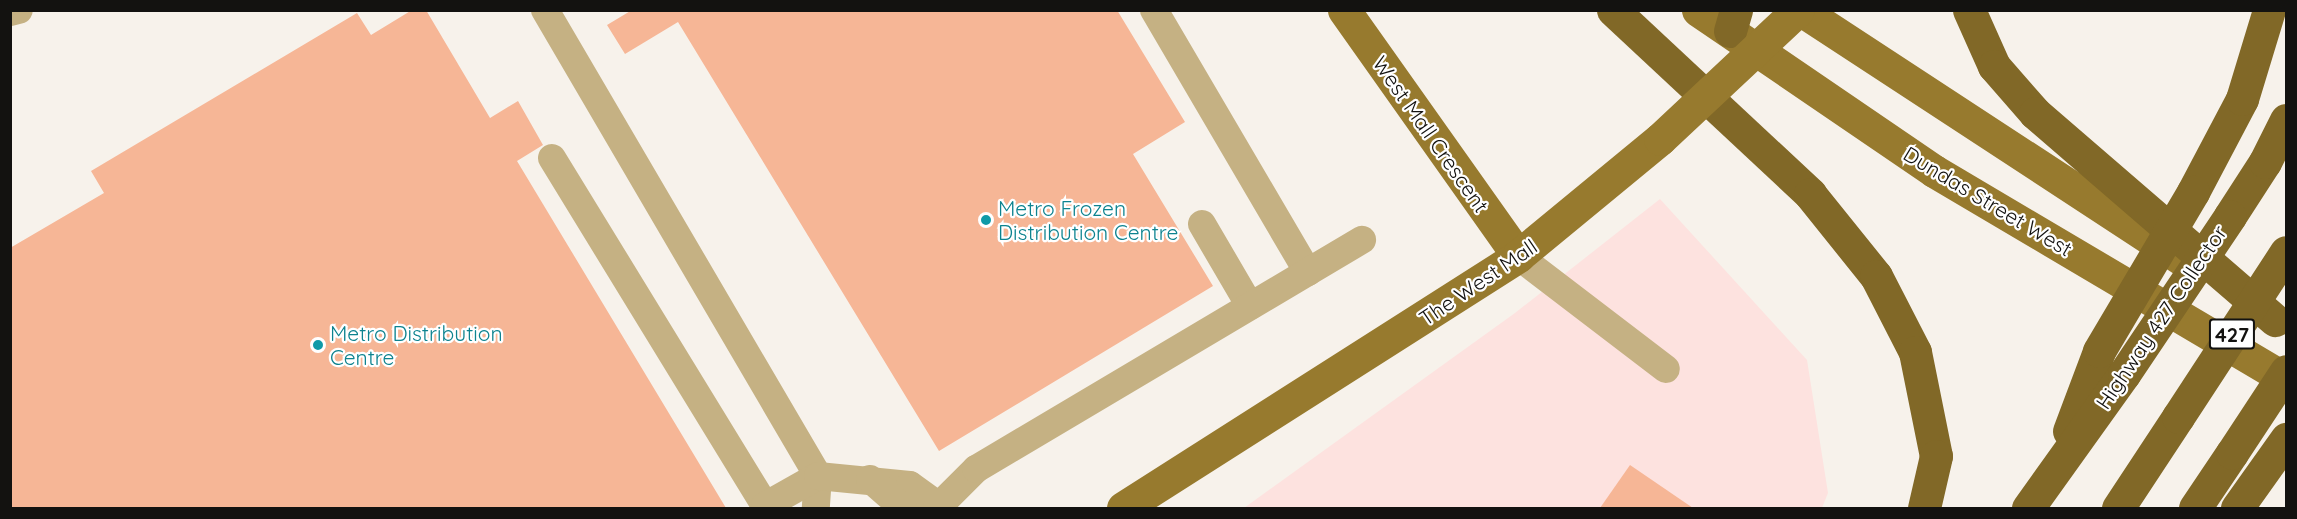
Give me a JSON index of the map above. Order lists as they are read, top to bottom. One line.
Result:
{"streets":{"highway":["Highway 427 Collector","427"],"main road":["West Mall Crescent","Dundas Street West","The West Mall"]},"crossings":[["West Mall Crescent","The West Mall"]],"places":["Metro Frozen Distribution Centre","Metro Distribution Centre"]}
